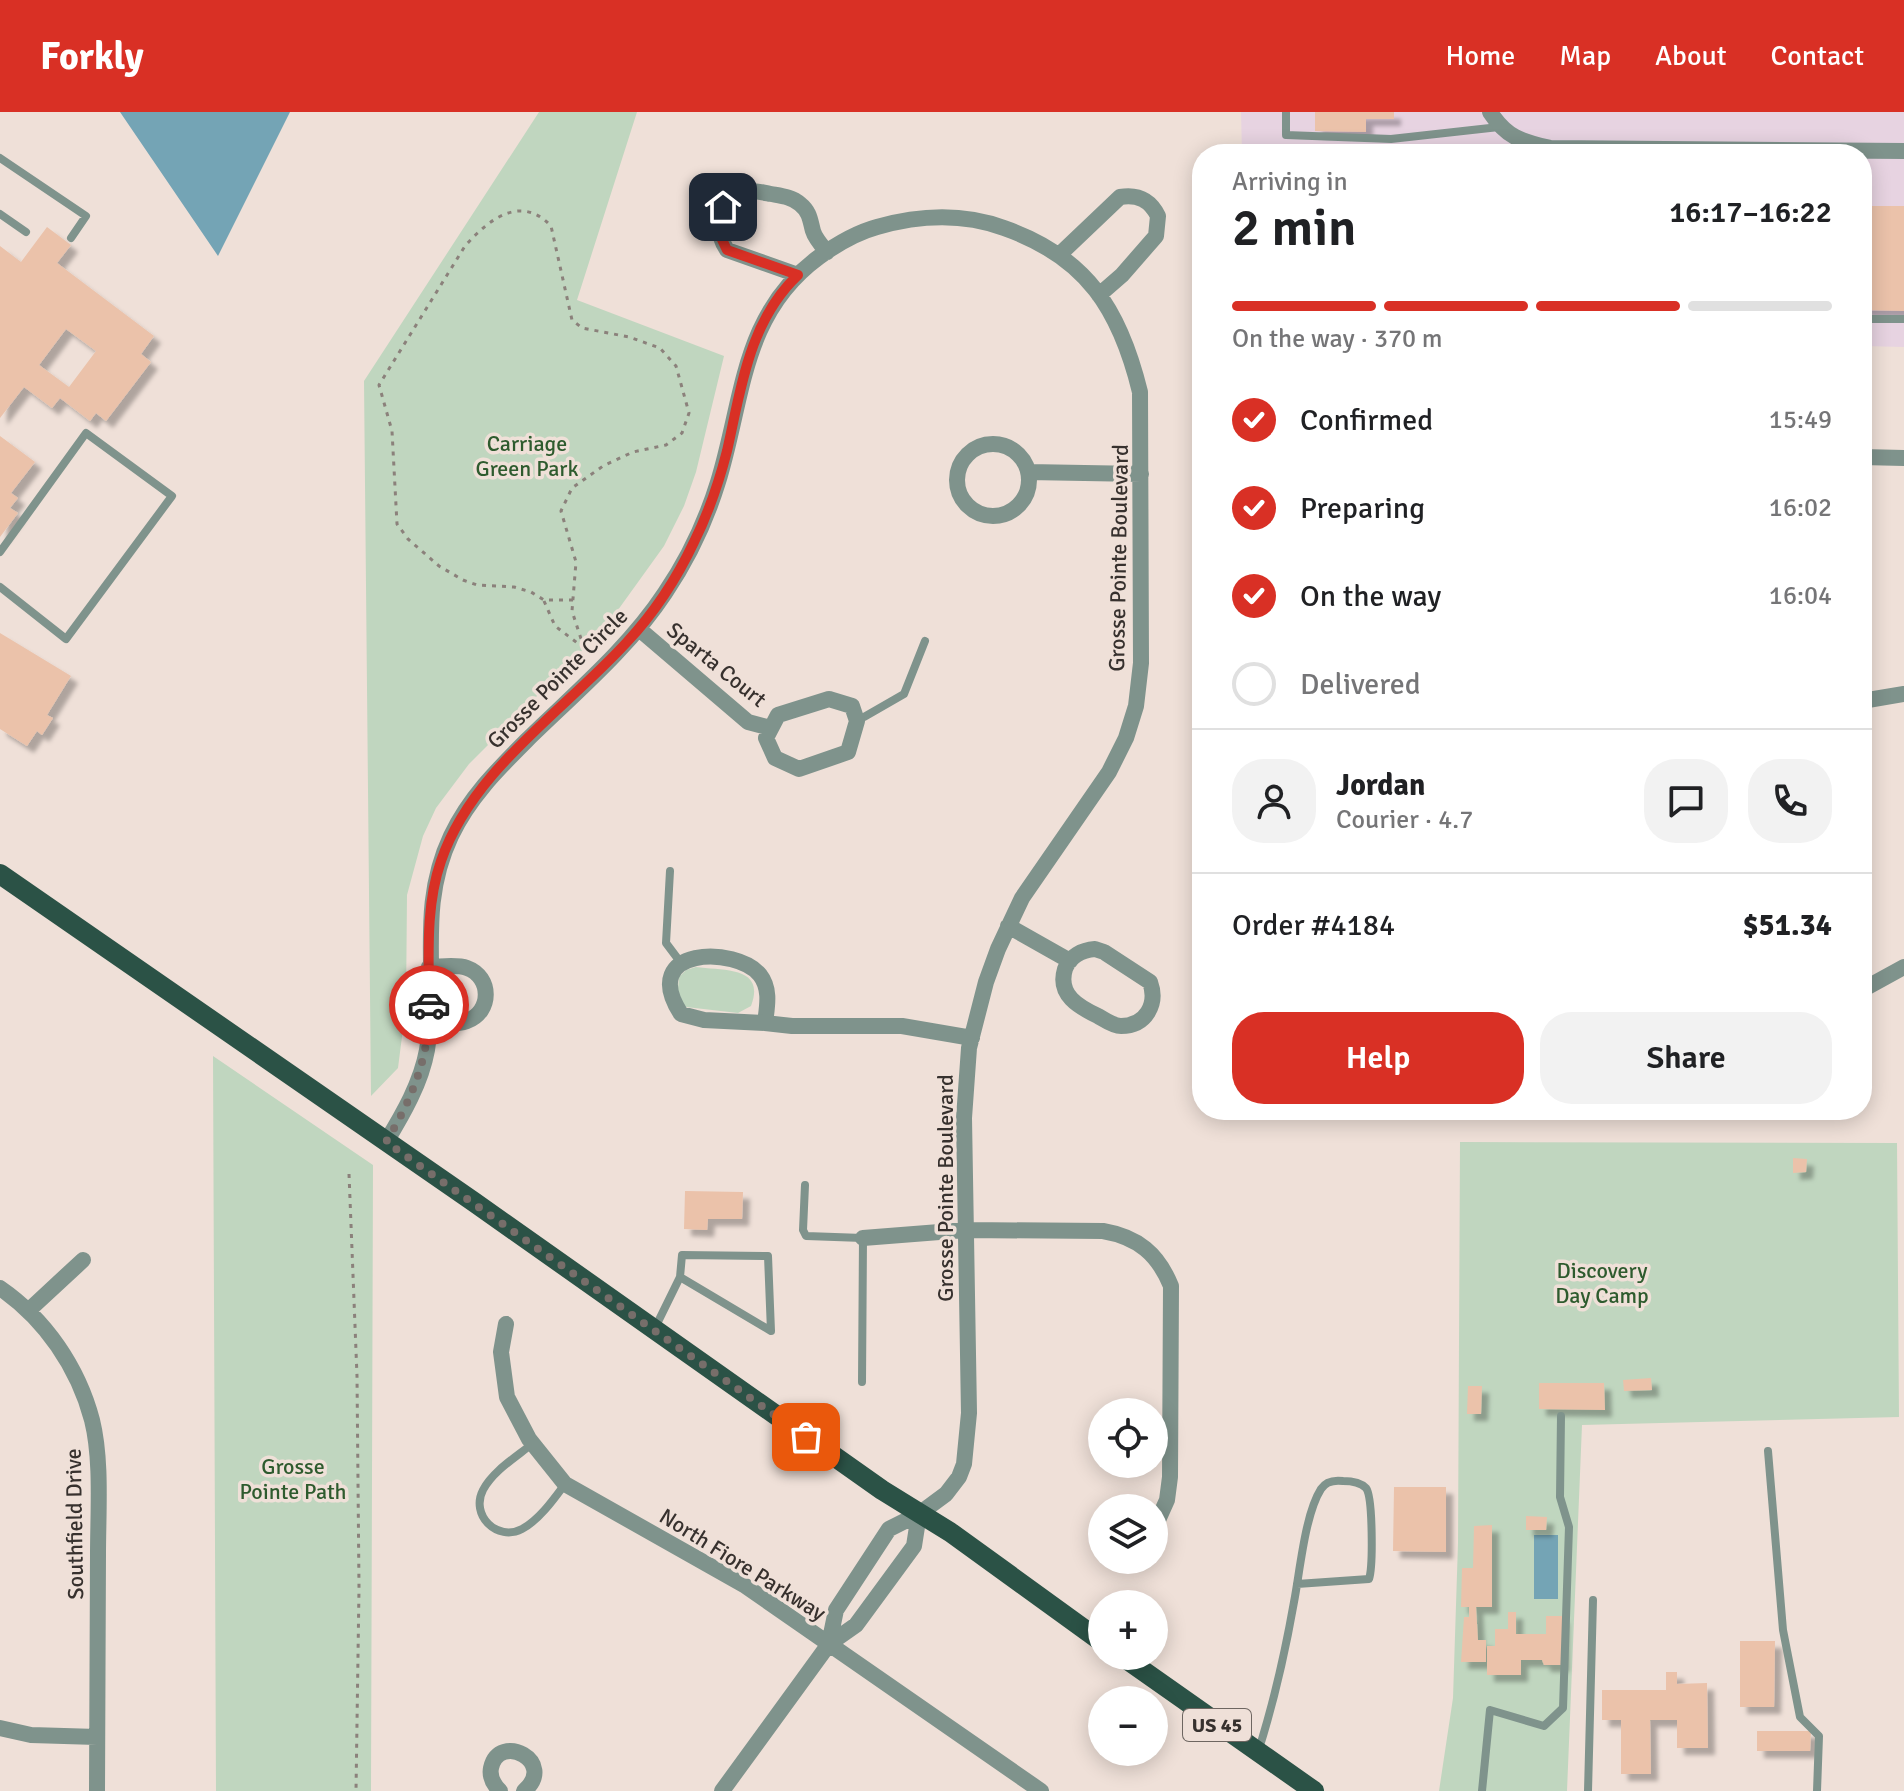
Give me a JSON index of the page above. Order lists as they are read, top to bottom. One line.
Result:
{"streets":{"main road":["US 45"],"street":["Grosse Pointe Boulevard","Sparta Court","Grosse Pointe Circle","Southfield Drive","North Fiore Parkway"]},"crossings":[["Grosse Pointe Boulevard","Grosse Pointe Circle"],["Grosse Pointe Boulevard","North Fiore Parkway"],["Sparta Court","Grosse Pointe Circle"]],"parks":["Carriage Green Park","Discovery Day Camp","Grosse Pointe Path"],"page":{"header":"Forkly","nav":["Home","Map","About","Contact"],"heading":["2 min","Arriving in","16:17–16:22"],"panel":["Jordan","Courier · 4.7","Order #4184","$51.34"],"bar":"On the way · 370 m","list":[["Confirmed","15:49"],["Preparing","16:02"],["On the way","16:04"],"Delivered"],"buttons":["Help","Share"],"map_buttons":["+","−"]}}
